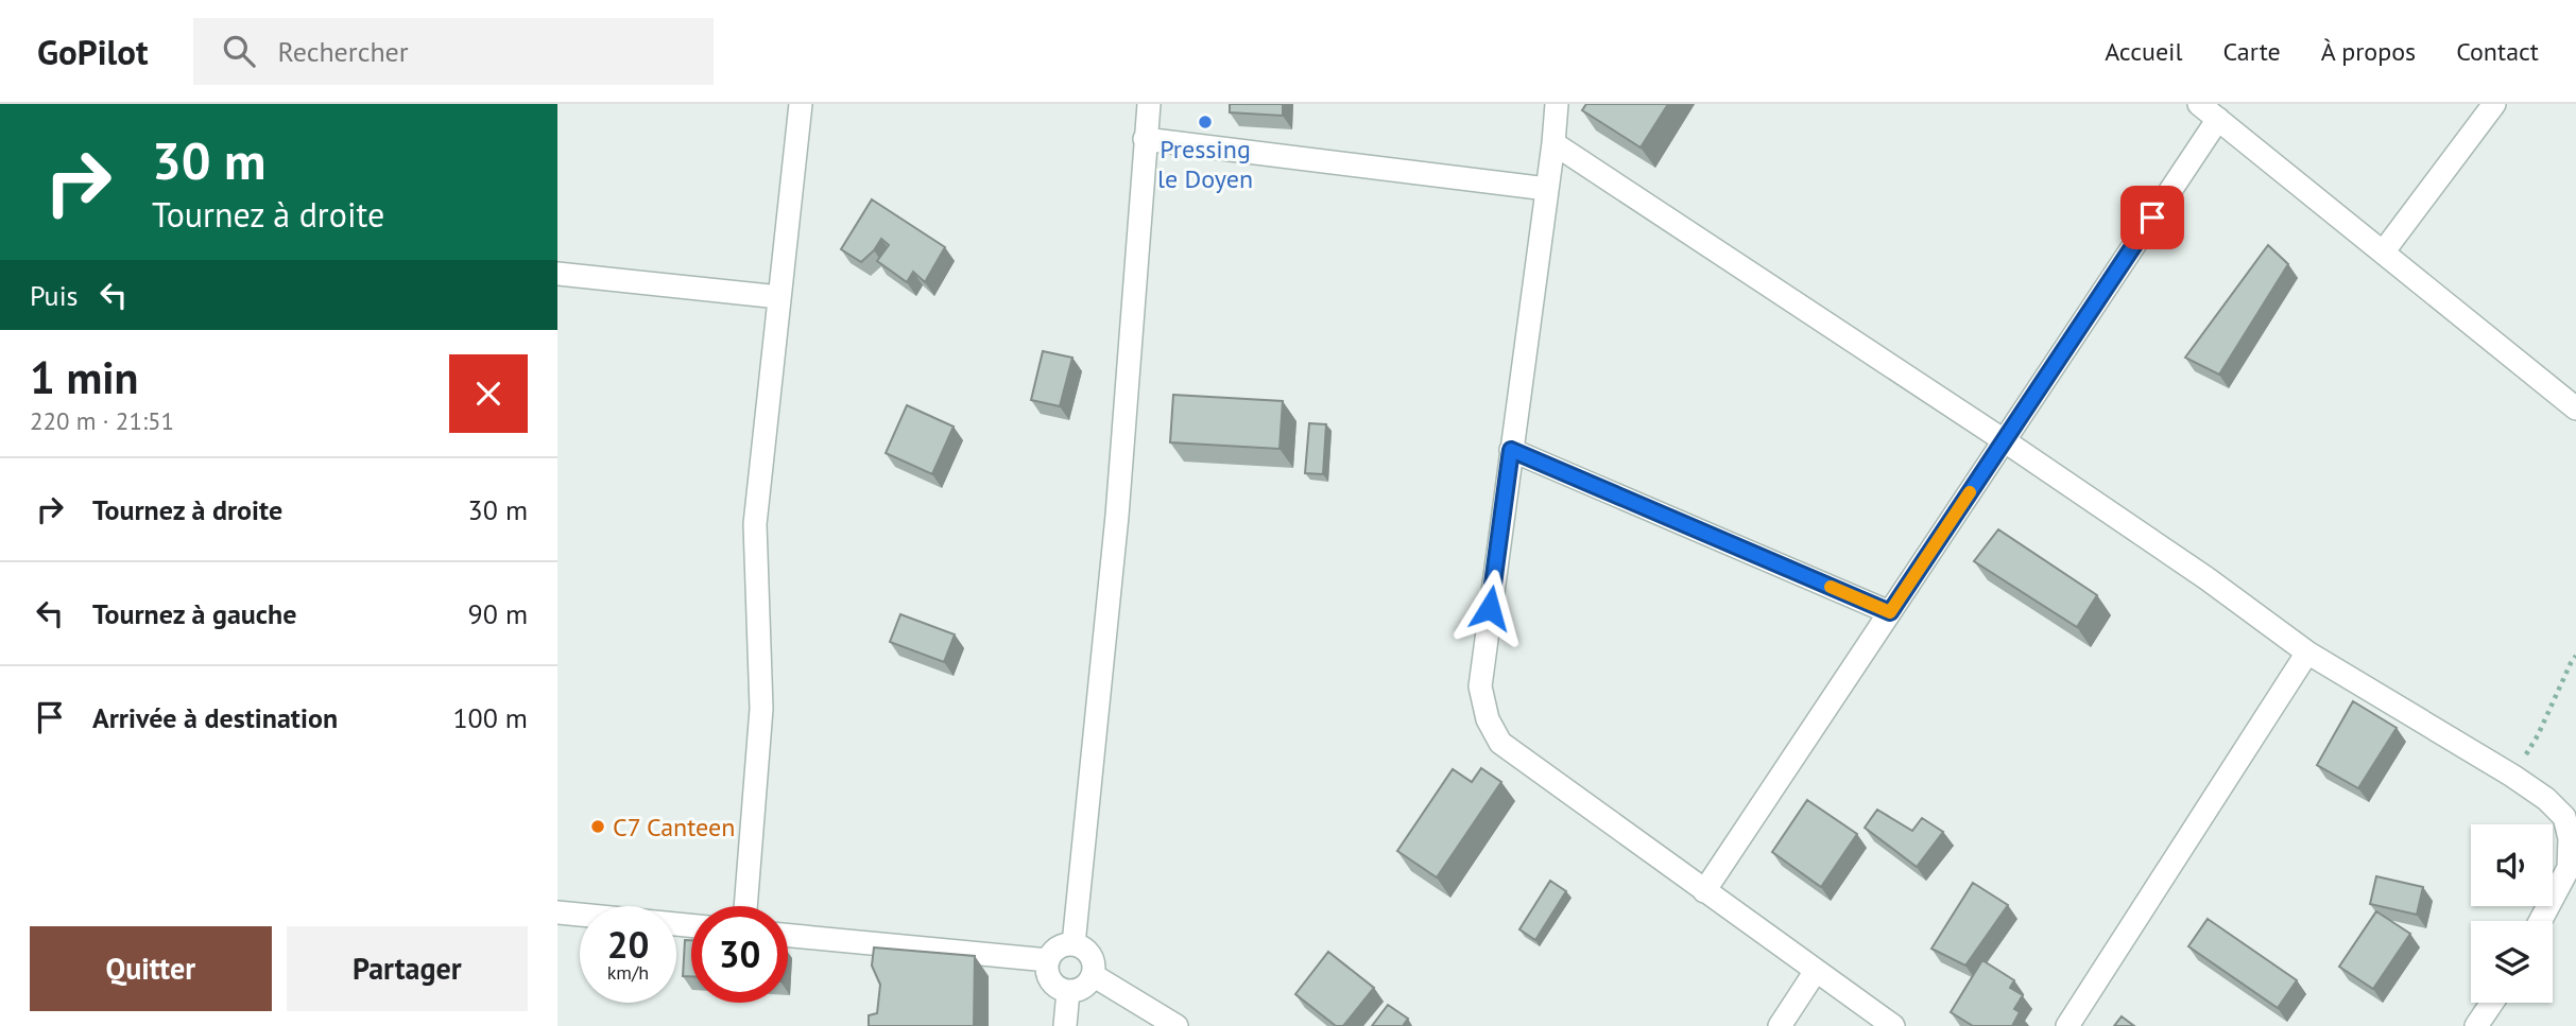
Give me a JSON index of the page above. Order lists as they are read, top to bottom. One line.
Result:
{"places":["Pressing le Doyen","C7 Canteen"],"page":{"header":"GoPilot","search":"Rechercher","nav":["Accueil","Carte","À propos","Contact"],"turn":["30 m","Tournez à droite"],"then":"Puis","heading":["1 min","220 m · 21:51"],"list":[{"name":"Tournez à droite","value":"30 m"},{"name":"Tournez à gauche","value":"90 m"},{"name":"Arrivée à destination","value":"100 m"}],"speed":"20 km/h","limit":"30","buttons":["Quitter","Partager"]}}
